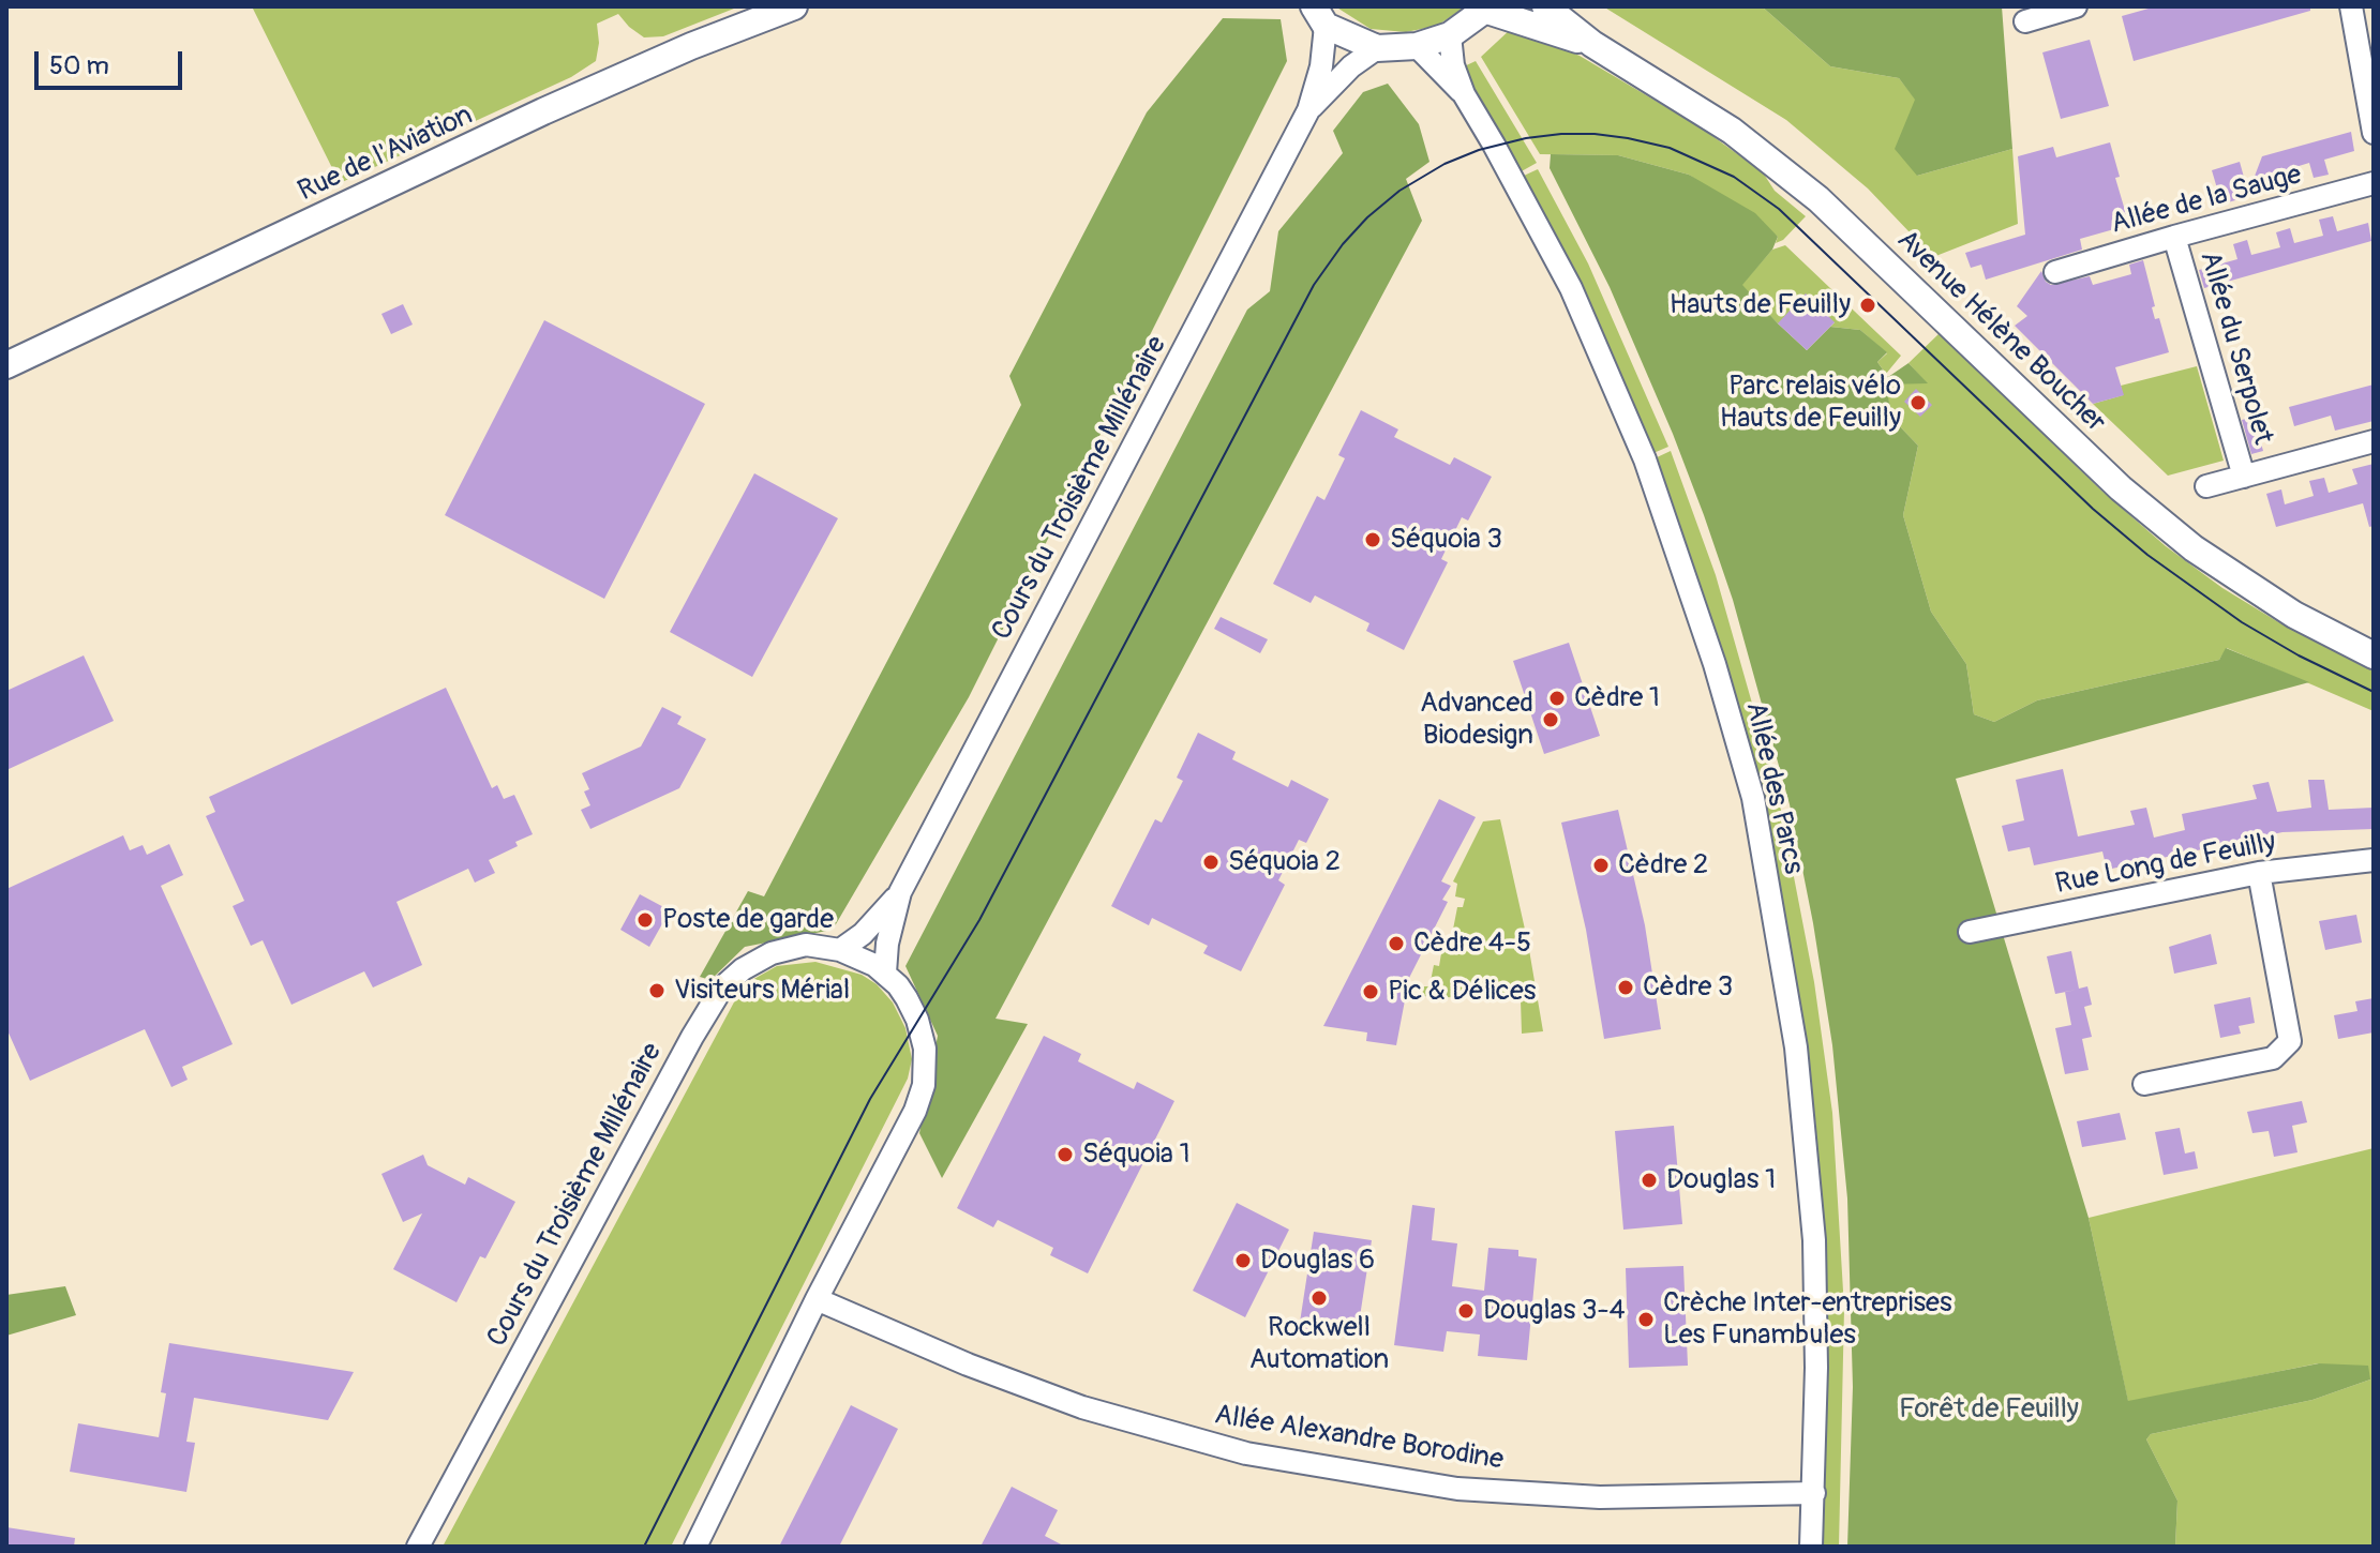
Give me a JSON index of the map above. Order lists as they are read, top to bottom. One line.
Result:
{"streets":{"street":["Rue de l'Aviation","Allée de la Sauge","Avenue Hélène Boucher","Allée du Serpolet","Cours du Troisième Millénaire","Allée des Parcs","Rue Long de Feuilly","Allée Alexandre Borodine"]},"crossings":[["Allée de la Sauge","Allée du Serpolet"],["Cours du Troisième Millénaire","Allée Alexandre Borodine"],["Allée des Parcs","Allée Alexandre Borodine"]],"parks":["Forêt de Feuilly"],"places":["Hauts de Feuilly","Parc relais vélo Hauts de Feuilly","Séquoia 3","Cèdre 1","Advanced Biodesign","Séquoia 2","Cèdre 2","Poste de garde","Cèdre 4-5","Cèdre 3","Visiteurs Mérial","Pic & Délices","Séquoia 1","Douglas 1","Douglas 6","Rockwell Automation","Douglas 3-4","Crèche Inter-entreprises Les Funambules"],"scale_bar":"50 m"}
